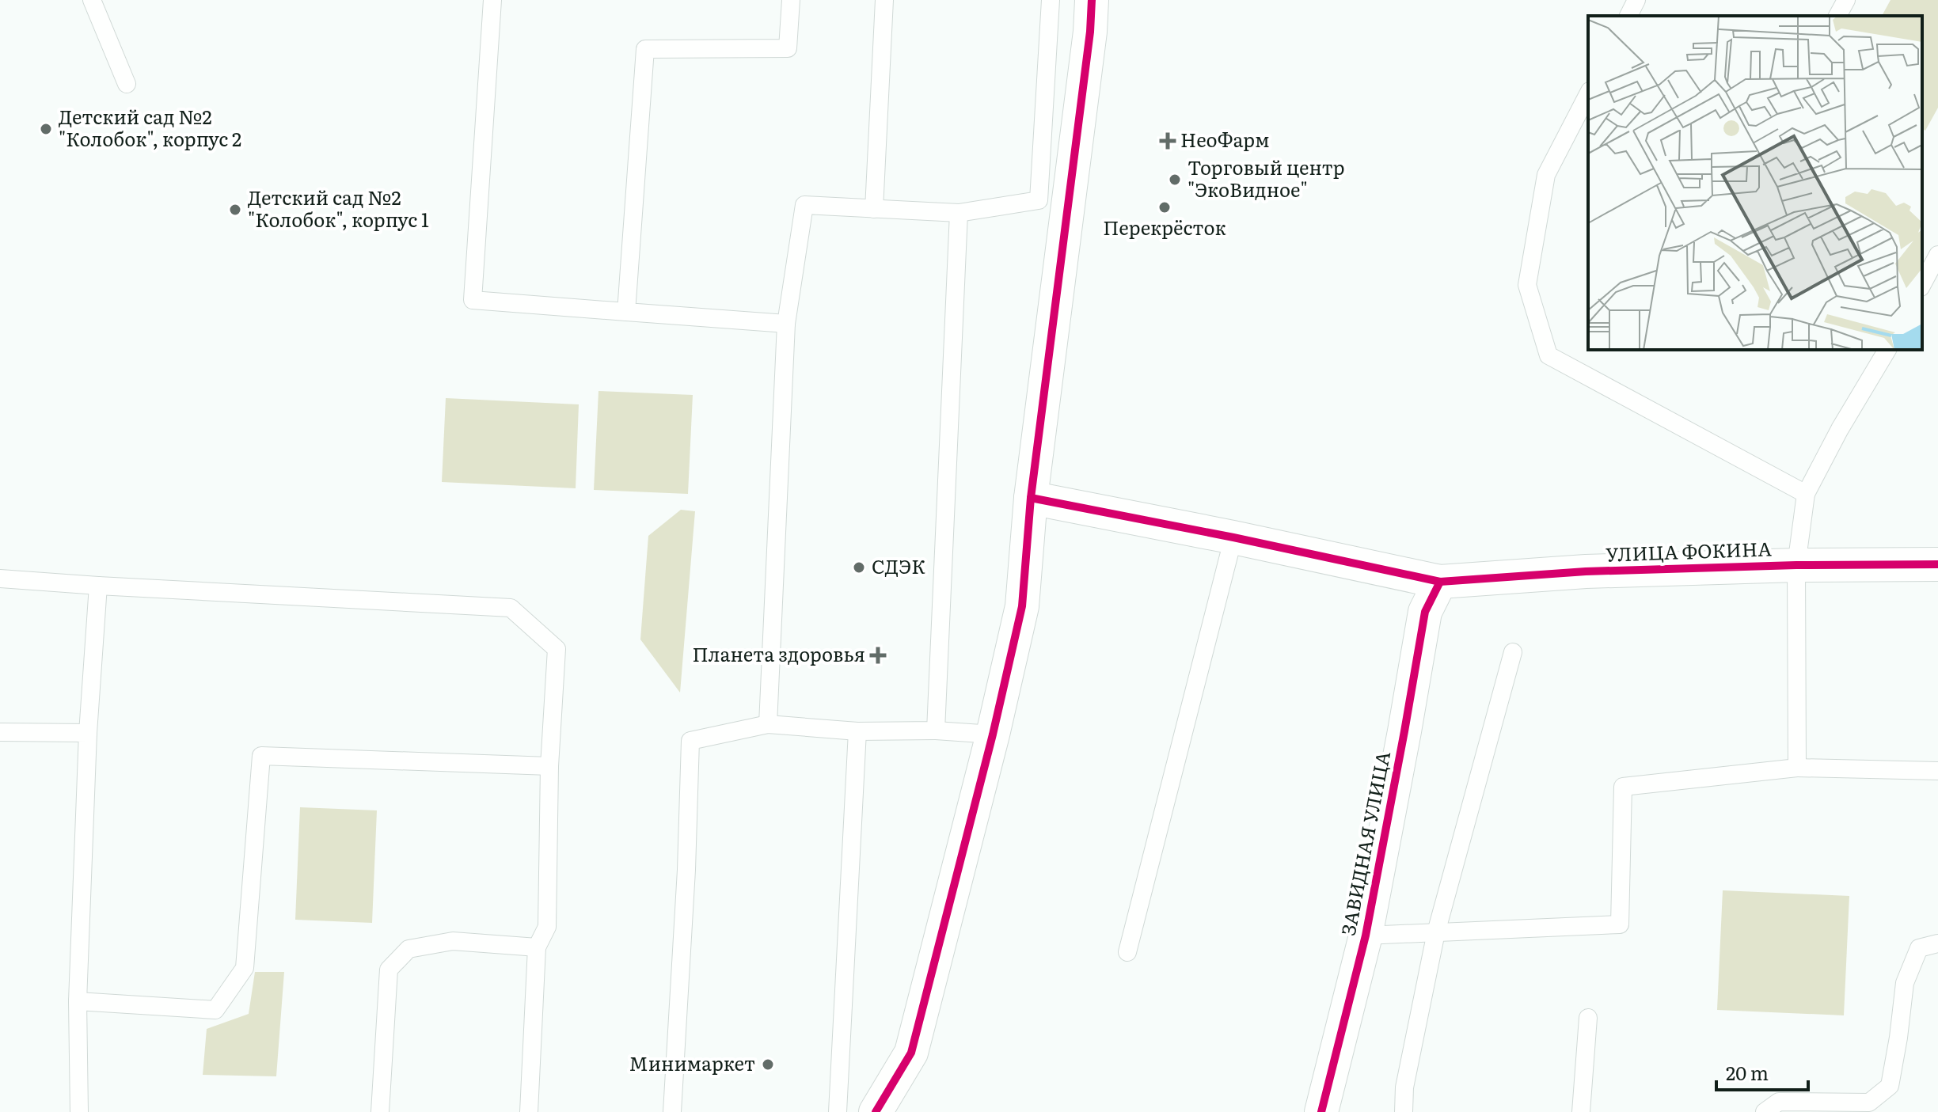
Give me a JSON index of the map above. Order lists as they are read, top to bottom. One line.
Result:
{"streets":{"street":["УЛИЦА ФОКИНА","ЗАВИДНАЯ УЛИЦА"]},"crossings":[["УЛИЦА ФОКИНА","ЗАВИДНАЯ УЛИЦА"]],"places":{"other":["Детский сад №2 \"Колобок\", корпус 2","Торговый центр \"ЭкоВидное\"","Перекрёсток","Детский сад №2 \"Колобок\", корпус 1","СДЭК","Минимаркет"],"health":["НеоФарм","Планета здоровья"]},"scale_bar":"20 m"}
